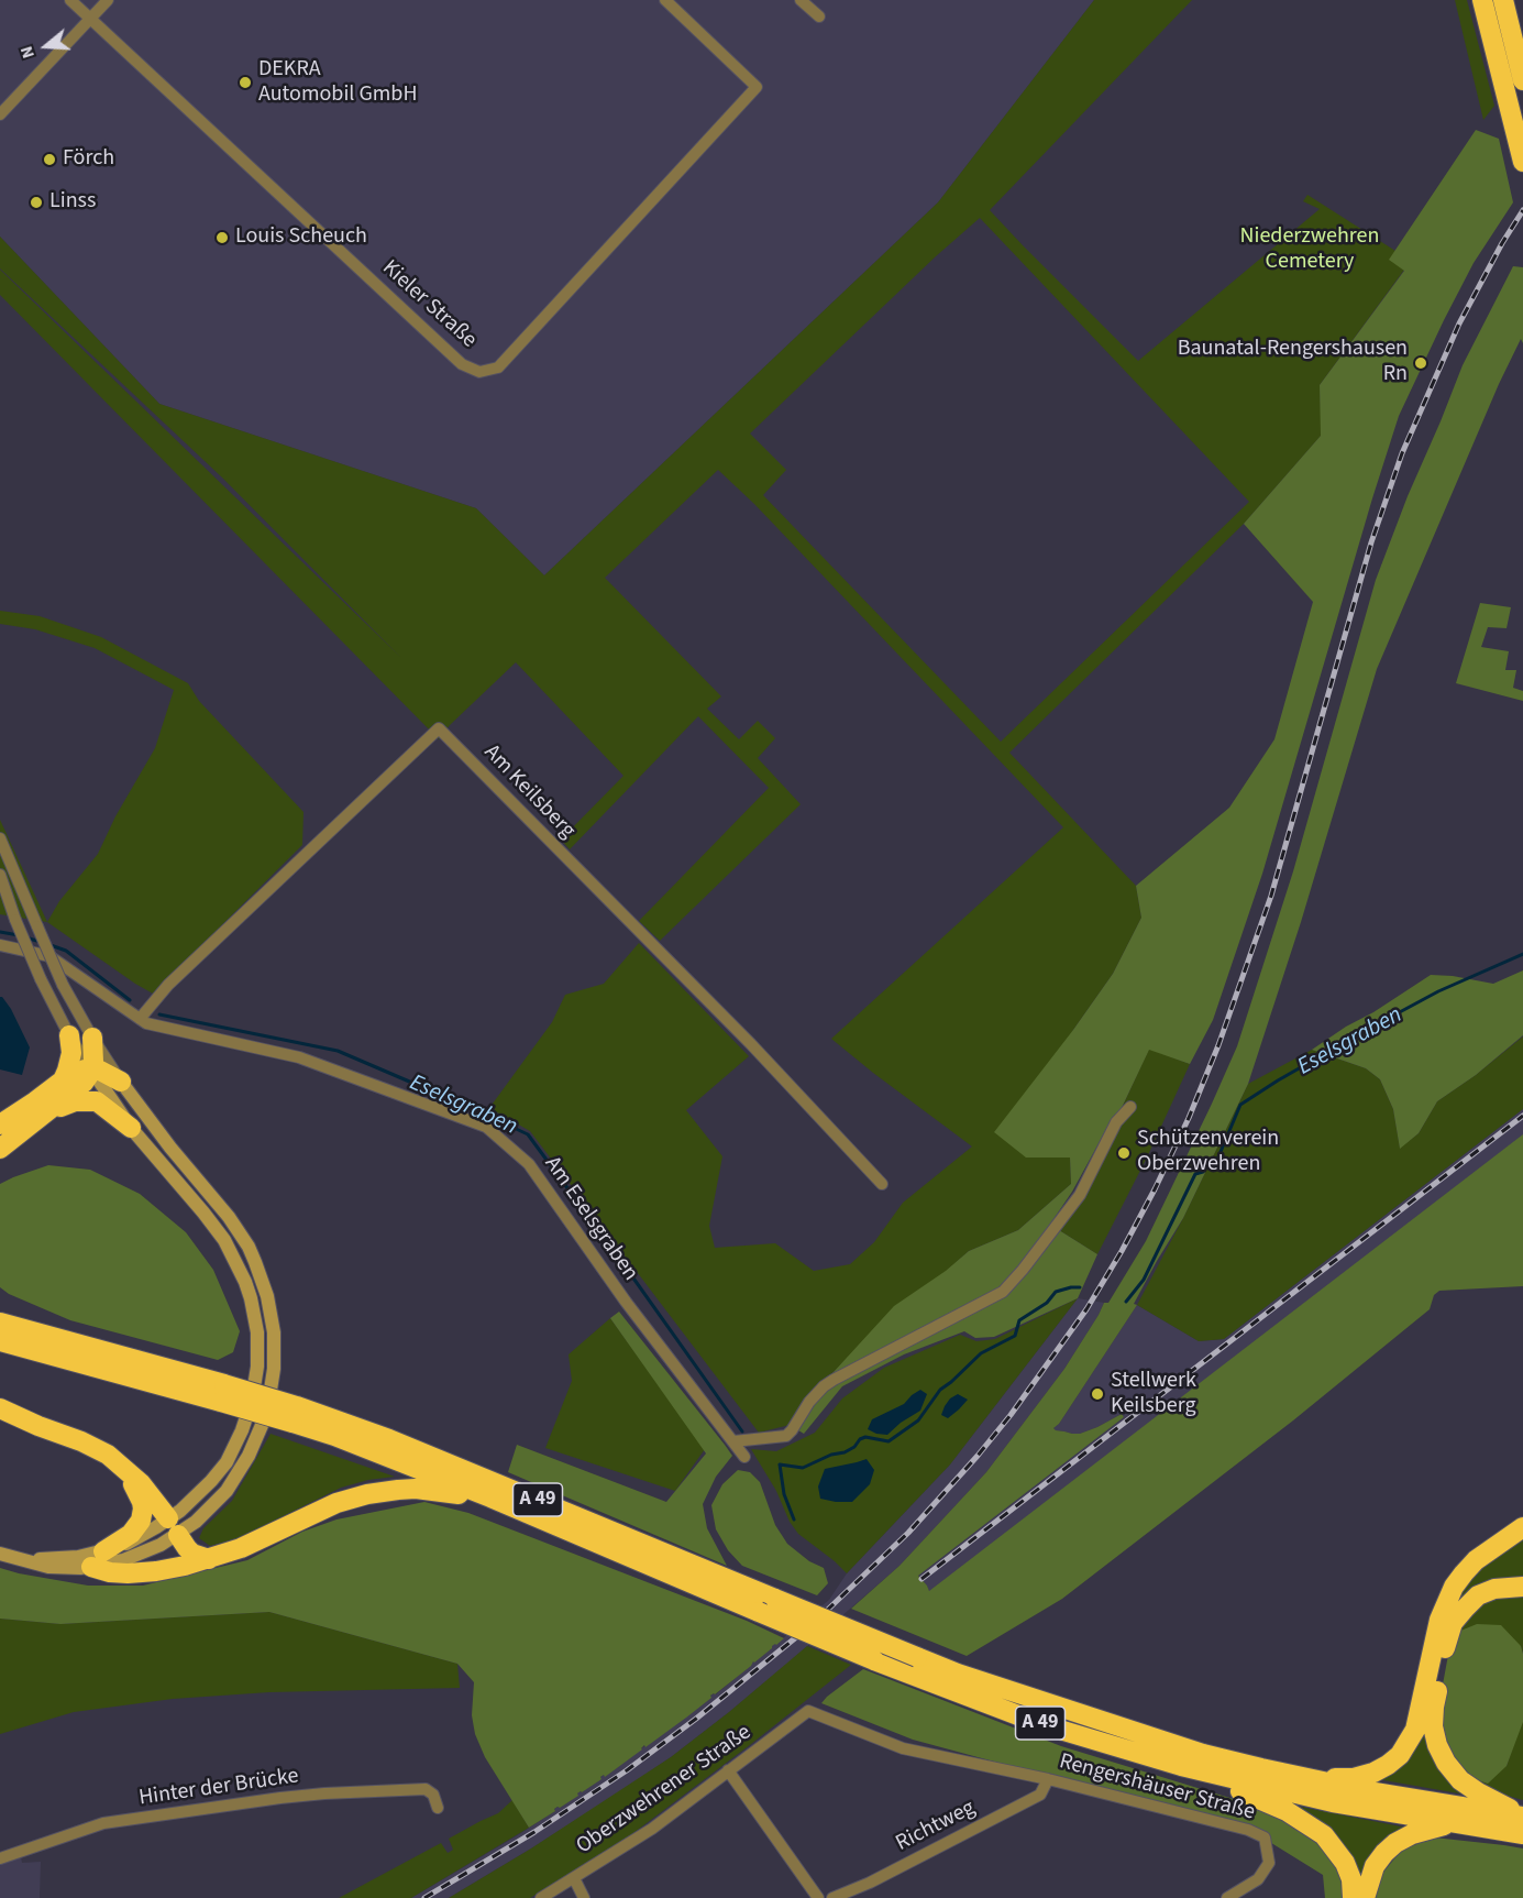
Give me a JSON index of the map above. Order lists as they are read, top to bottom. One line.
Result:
{"streets":{"highway":["A 49"],"street":["Kieler Straße","Am Keilsberg","Am Eselsgraben","Hinter der Brücke","Rengershäuser Straße","Oberzwehrener Straße","Richtweg"]},"crossings":[["Am Keilsberg","Am Eselsgraben"],["Rengershäuser Straße","Oberzwehrener Straße"],["Rengershäuser Straße","Richtweg"]],"water":["Eselsgraben"],"parks":["Niederzwehren Cemetery"],"places":["DEKRA Automobil GmbH","Förch","Linss","Louis Scheuch","Baunatal-Rengershausen Rn","Schützenverein Oberzwehren","Stellwerk Keilsberg"],"north":"left"}
